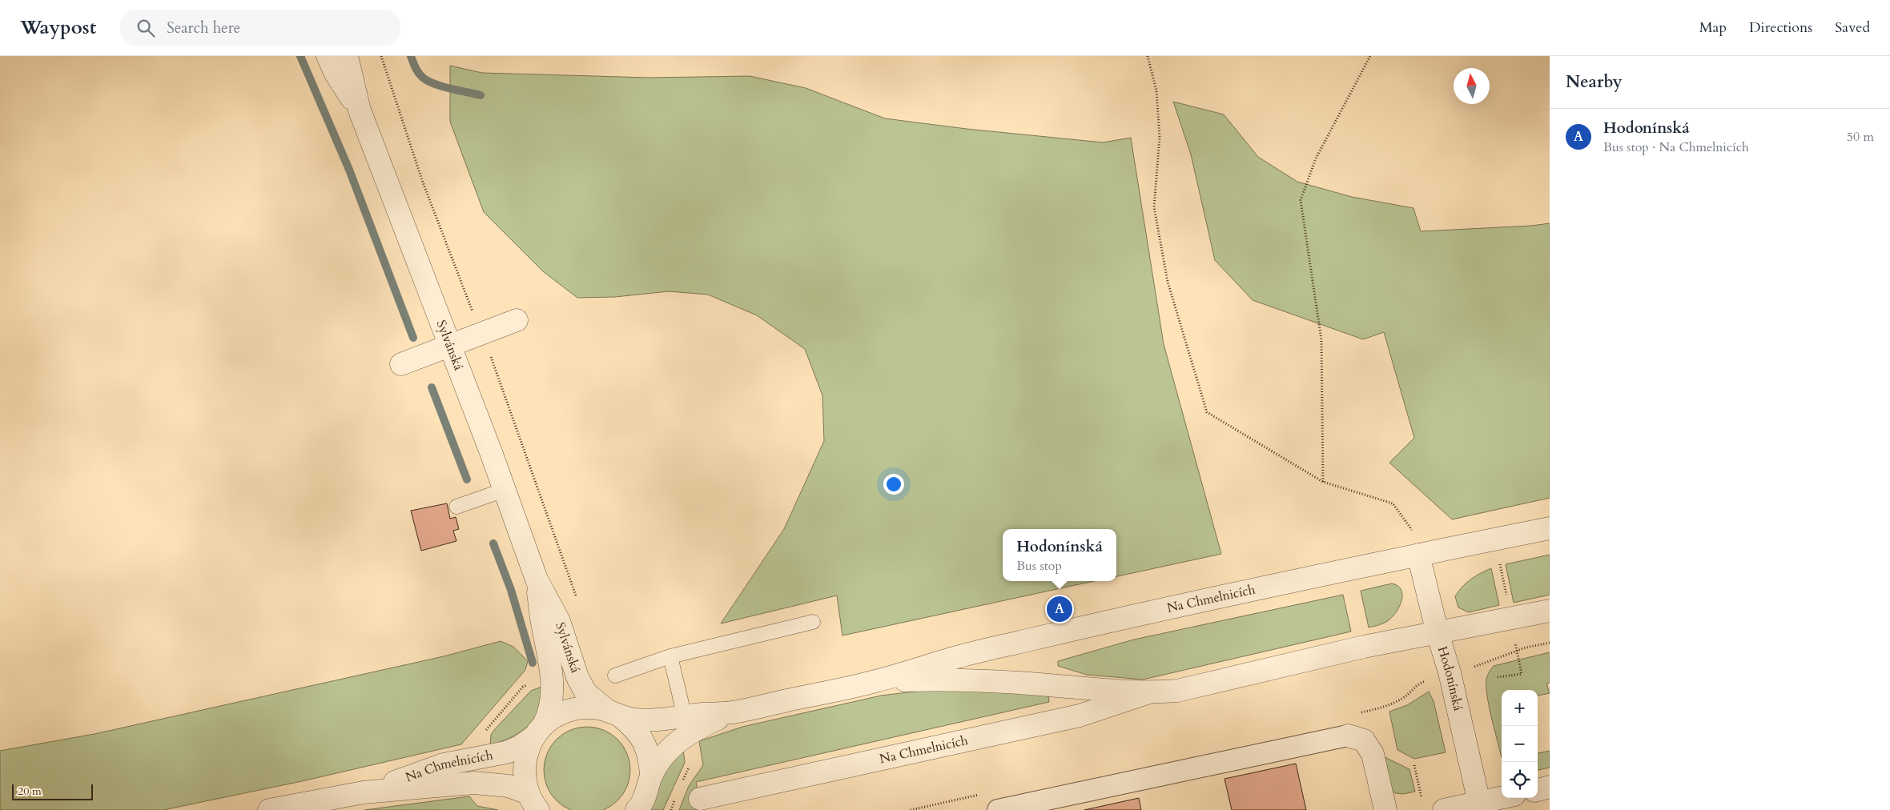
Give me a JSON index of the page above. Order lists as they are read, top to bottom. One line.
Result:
{"streets":{"street":["Sylvánská","Na Chmelnicích","Hodonínská"]},"crossings":[["Sylvánská","Na Chmelnicích"],["Na Chmelnicích","Hodonínská"]],"scale_bar":"20 m","north":"top","page":{"header":"Waypost","search":"Search here","nav":["Map","Directions","Saved"],"heading":"Nearby","list":[{"mark":"A","name":"Hodonínská","note":"Bus stop · Na Chmelnicích","value":"50 m"}],"popup":["Hodonínská","Bus stop"],"pins":"A","map_buttons":["+","−"],"scale":"20 m"}}
